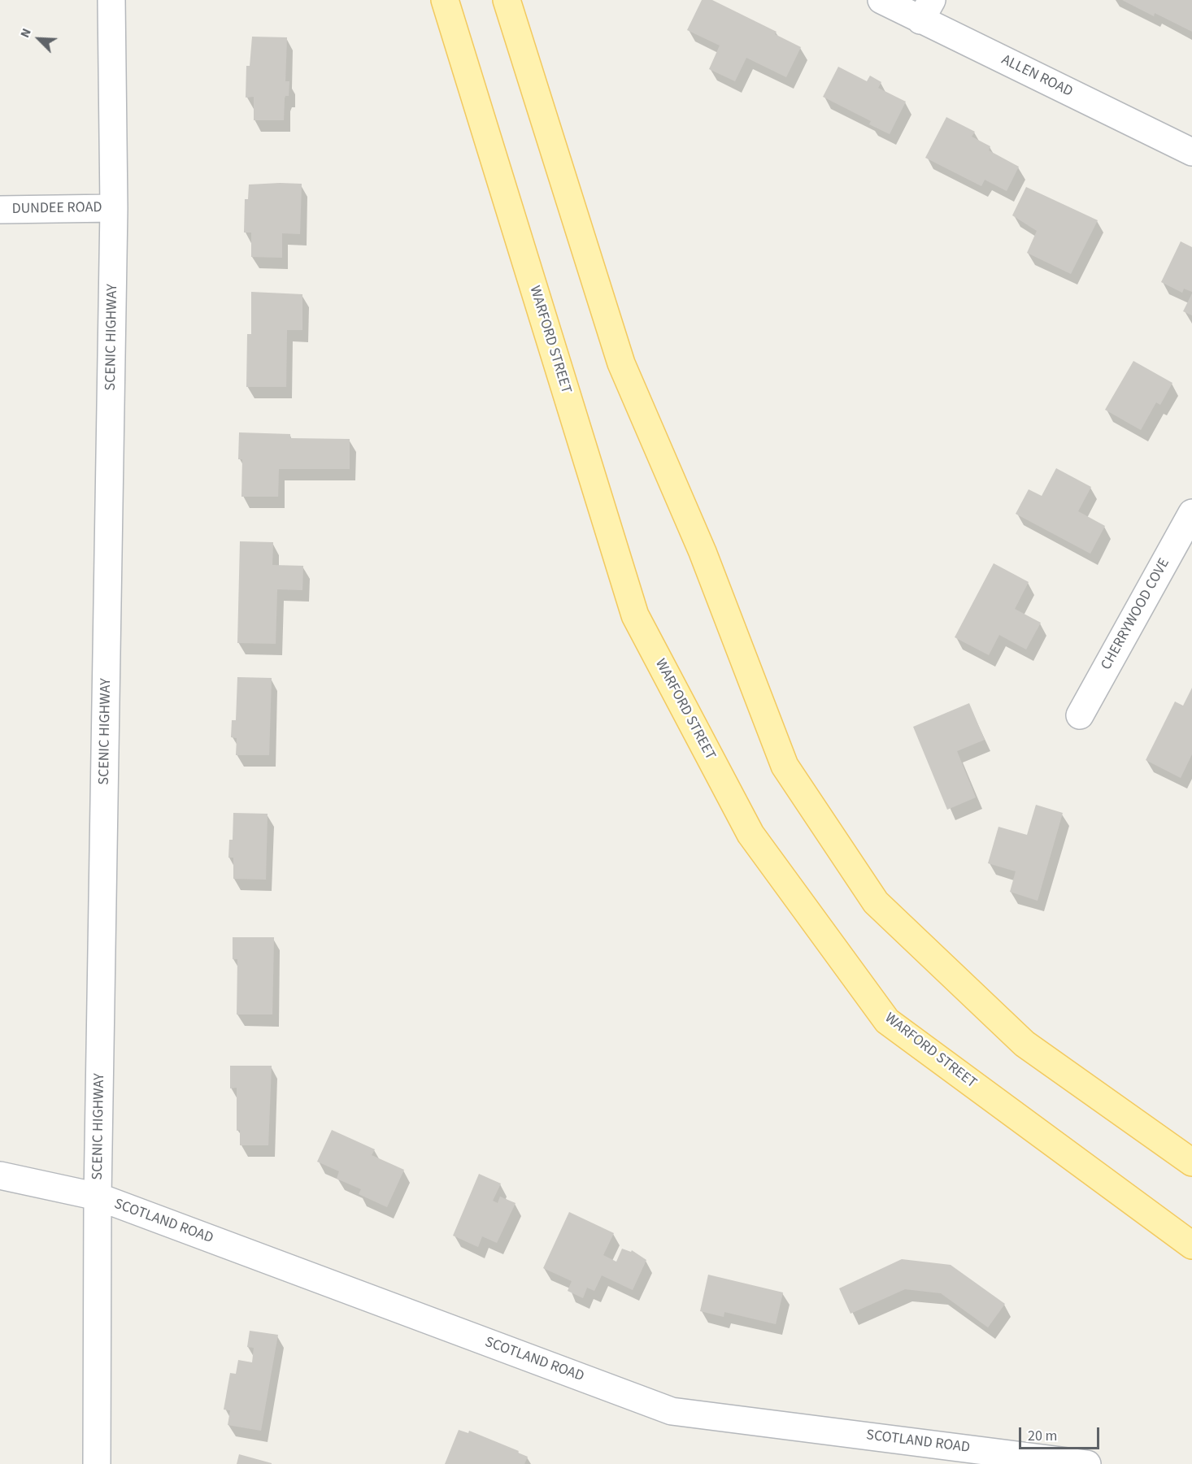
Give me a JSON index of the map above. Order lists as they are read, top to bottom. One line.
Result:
{"streets":{"main road":["WARFORD STREET"],"street":["ALLEN ROAD","DUNDEE ROAD","SCENIC HIGHWAY","CHERRYWOOD COVE","SCOTLAND ROAD"]},"crossings":[["DUNDEE ROAD","SCENIC HIGHWAY"],["SCENIC HIGHWAY","SCOTLAND ROAD"]],"scale_bar":"20 m","north":"top left"}
